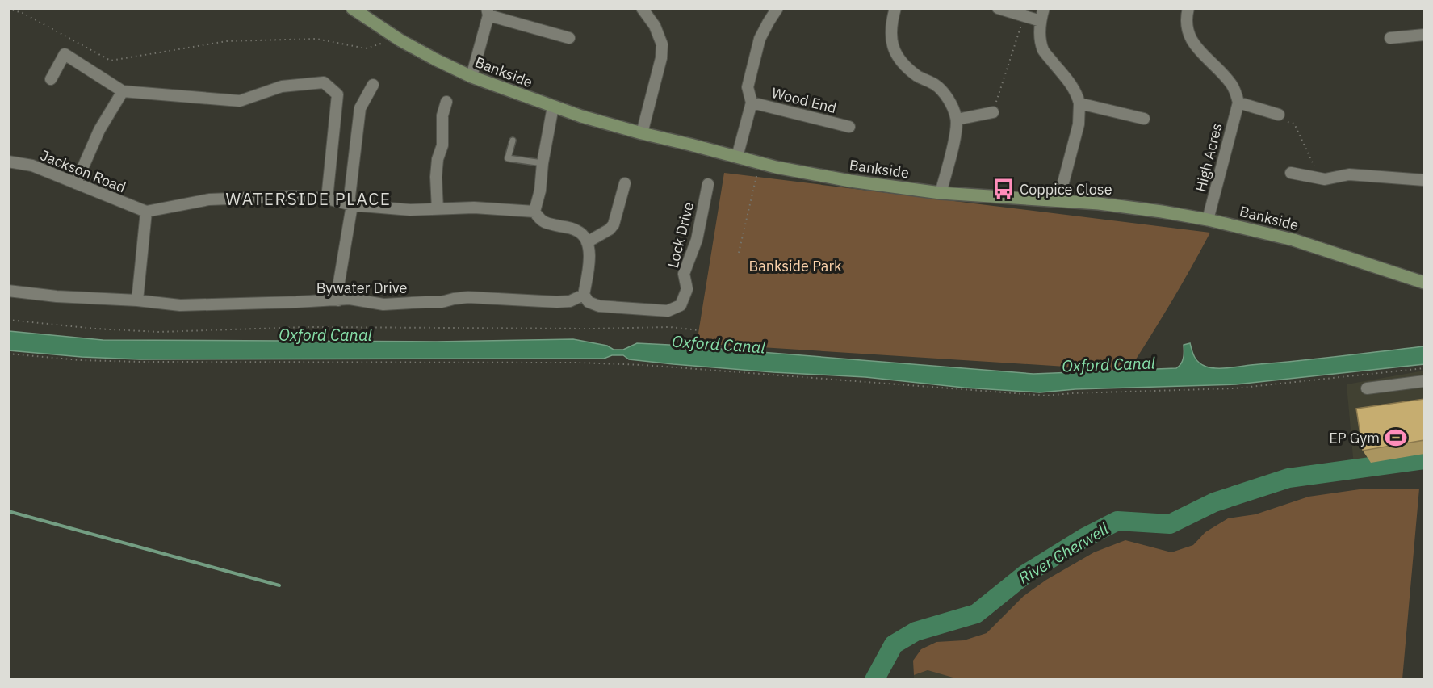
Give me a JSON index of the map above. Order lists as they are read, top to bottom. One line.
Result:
{"streets":{"street":["Bankside","Wood End","High Acres","Jackson Road","Lock Drive","Bywater Drive"]},"crossings":[["Bankside","Wood End"],["Bankside","High Acres"],["Lock Drive","Bywater Drive"]],"districts":["WATERSIDE PLACE"],"water":["Oxford Canal","River Cherwell"],"parks":["Bankside Park"],"places":{"bus stop":["Coppice Close"],"sports":["EP Gym"]}}
